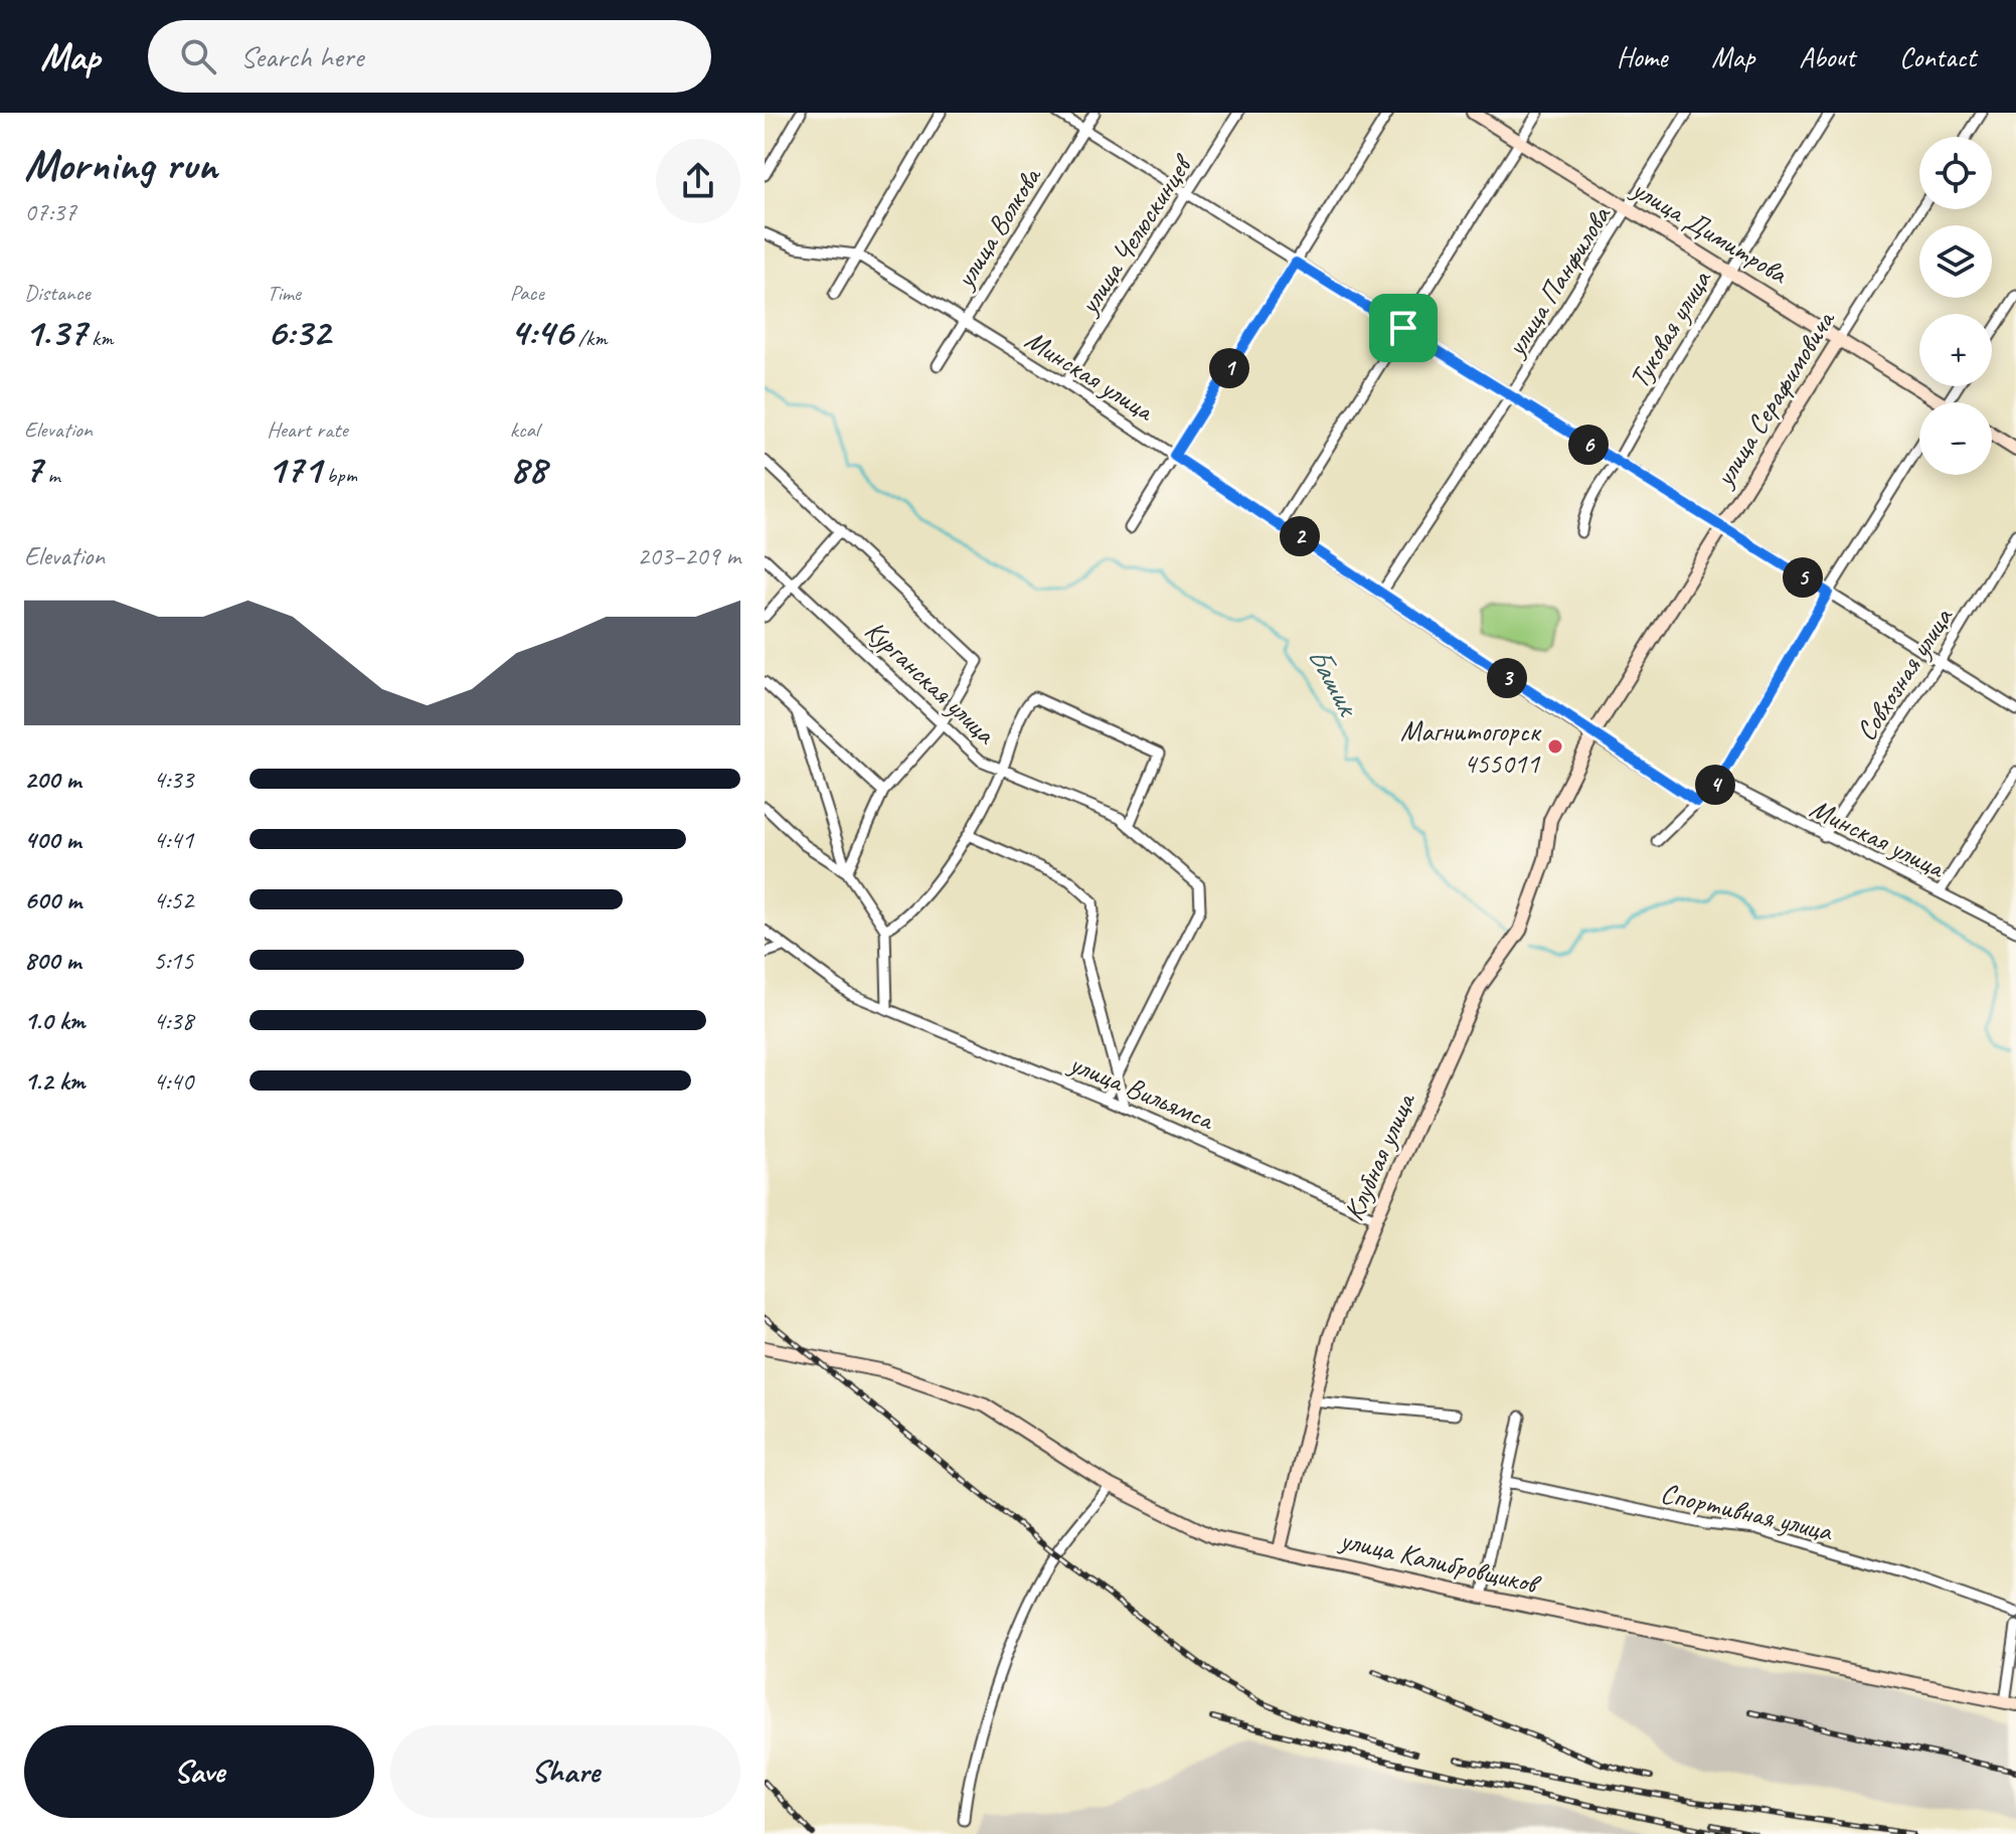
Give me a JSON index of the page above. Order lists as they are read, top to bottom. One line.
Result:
{"streets":{"street":["улица Волкова","улица Димитрова","улица Челюскинцев","улица Панфилова","Туковая улица","Минская улица","улица Серафимовича","Совхозная улица","Курганская улица","улица Вильямса","Клубная улица","Спортивная улица","улица Калибровщиков"]},"crossings":[["улица Волкова","Минская улица"],["улица Димитрова","улица Панфилова"],["улица Димитрова","Туковая улица"],["улица Димитрова","улица Серафимовича"],["улица Челюскинцев","Минская улица"],["улица Панфилова","Минская улица"],["Минская улица","улица Серафимовича"],["Минская улица","Совхозная улица"],["улица Серафимовича","Клубная улица"],["улица Вильямса","Клубная улица"],["Клубная улица","улица Калибровщиков"]],"water":["Башик"],"places":["Магнитогорск 455011"],"page":{"header":"Map","search":"Search here","nav":["Home","Map","About","Contact"],"heading":["Morning run","07:37"],"map_buttons":["+","−"],"stats":[["Distance","1.37 km"],["Time","6:32"],["Pace","4:46 /km"],["Elevation","7 m"],["Heart rate","171 bpm"],["kcal","88"]],"pins":["1","6","2","5","3","4"],"chart":["Elevation","203–209 m"],"list":[{"name":"200 m","note":"4:33"},{"name":"400 m","note":"4:41"},{"name":"600 m","note":"4:52"},{"name":"800 m","note":"5:15"},{"name":"1.0 km","note":"4:38"},{"name":"1.2 km","note":"4:40"}],"buttons":["Save","Share"]}}
